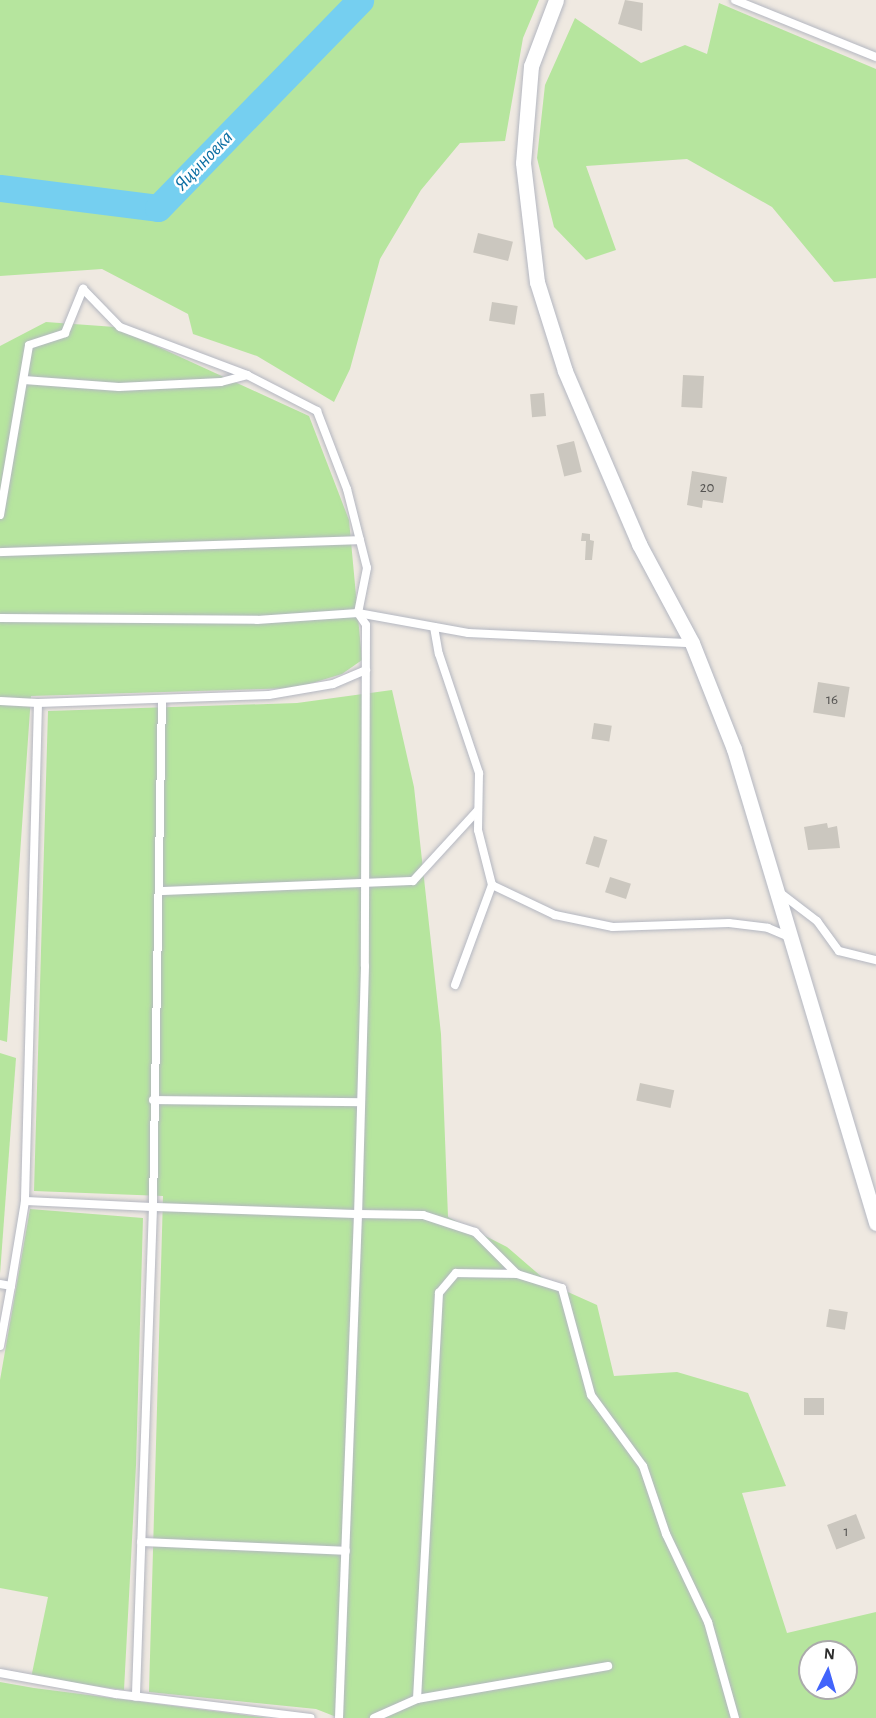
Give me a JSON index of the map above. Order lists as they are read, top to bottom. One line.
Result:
{"water":["Яцыновка"],"house_numbers":["20","16","1"],"north":"top"}
